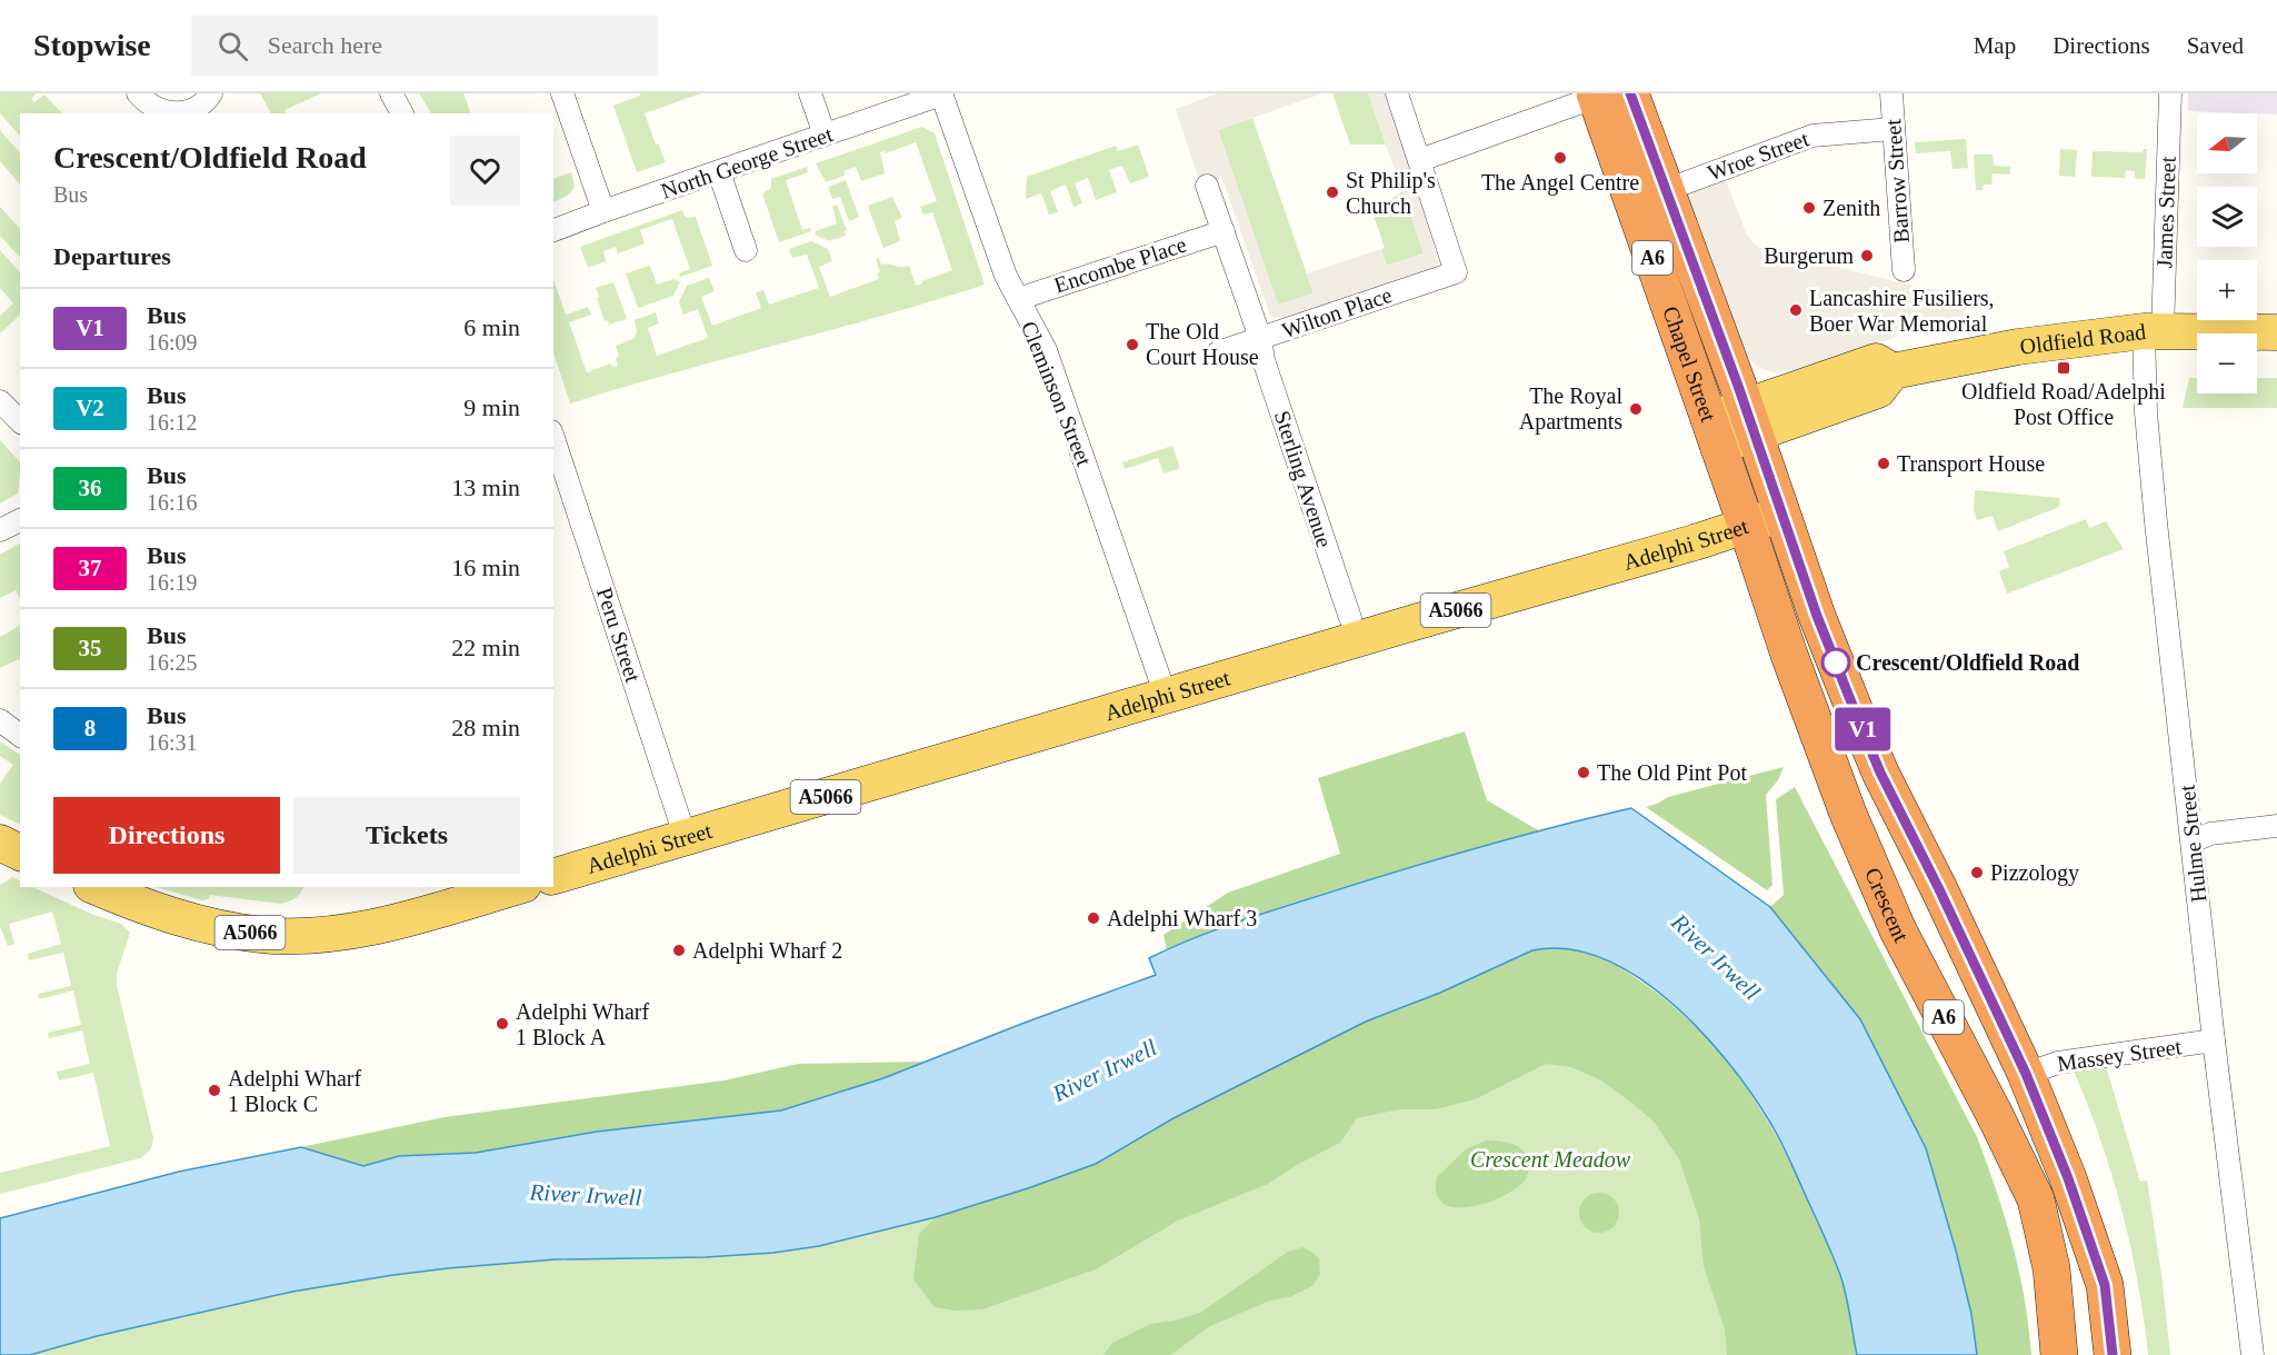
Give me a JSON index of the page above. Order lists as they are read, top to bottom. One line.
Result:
{"streets":{"highway":["A6","Chapel Street","Crescent"],"main road":["Oldfield Road","Adelphi Street","A5066"],"street":["Wroe Street","North George Street","Barrow Street","James Street","Encombe Place","Wilton Place","Cleminson Street","Sterling Avenue","Peru Street","Hulme Street","Massey Street"]},"crossings":[["Wroe Street","Barrow Street"],["Wroe Street","Chapel Street"],["North George Street","Cleminson Street"],["James Street","Oldfield Road"],["James Street","Hulme Street"],["A6","Oldfield Road"],["A6","Chapel Street"],["A6","Adelphi Street"],["A6","Massey Street"],["Encombe Place","Cleminson Street"],["Encombe Place","Sterling Avenue"],["Wilton Place","Sterling Avenue"],["Oldfield Road","Chapel Street"],["Oldfield Road","Hulme Street"],["Oldfield Road","Crescent"],["Chapel Street","Crescent"],["Cleminson Street","Adelphi Street"],["Adelphi Street","Peru Street"],["Adelphi Street","Crescent"],["Hulme Street","Massey Street"]],"water":["River Irwell"],"parks":["Crescent Meadow"],"places":{"other":["The Angel Centre","St Philip's Church","Zenith","Burgerum","Lancashire Fusiliers, Boer War Memorial","The Old Court House","The Royal Apartments","Transport House","Crescent/Oldfield Road","The Old Pint Pot","Pizzology","Adelphi Wharf 3","Adelphi Wharf 2","Adelphi Wharf 1 Block A","Adelphi Wharf 1 Block C"],"transit":["Oldfield Road/Adelphi Post Office"]},"lines":["bus line V1"],"north":"left","page":{"header":"Stopwise","search":"Search here","nav":["Map","Directions","Saved"],"on_map":"V1","map_buttons":["+","−"],"heading":[["Crescent/Oldfield Road","Bus"],"Departures"],"list":[{"mark":"V1","name":"Bus","note":"16:09","value":"6 min"},{"mark":"V2","name":"Bus","note":"16:12","value":"9 min"},{"mark":"36","name":"Bus","note":"16:16","value":"13 min"},{"mark":"37","name":"Bus","note":"16:19","value":"16 min"},{"mark":"35","name":"Bus","note":"16:25","value":"22 min"},{"mark":"8","name":"Bus","note":"16:31","value":"28 min"}],"buttons":["Directions","Tickets"]}}
